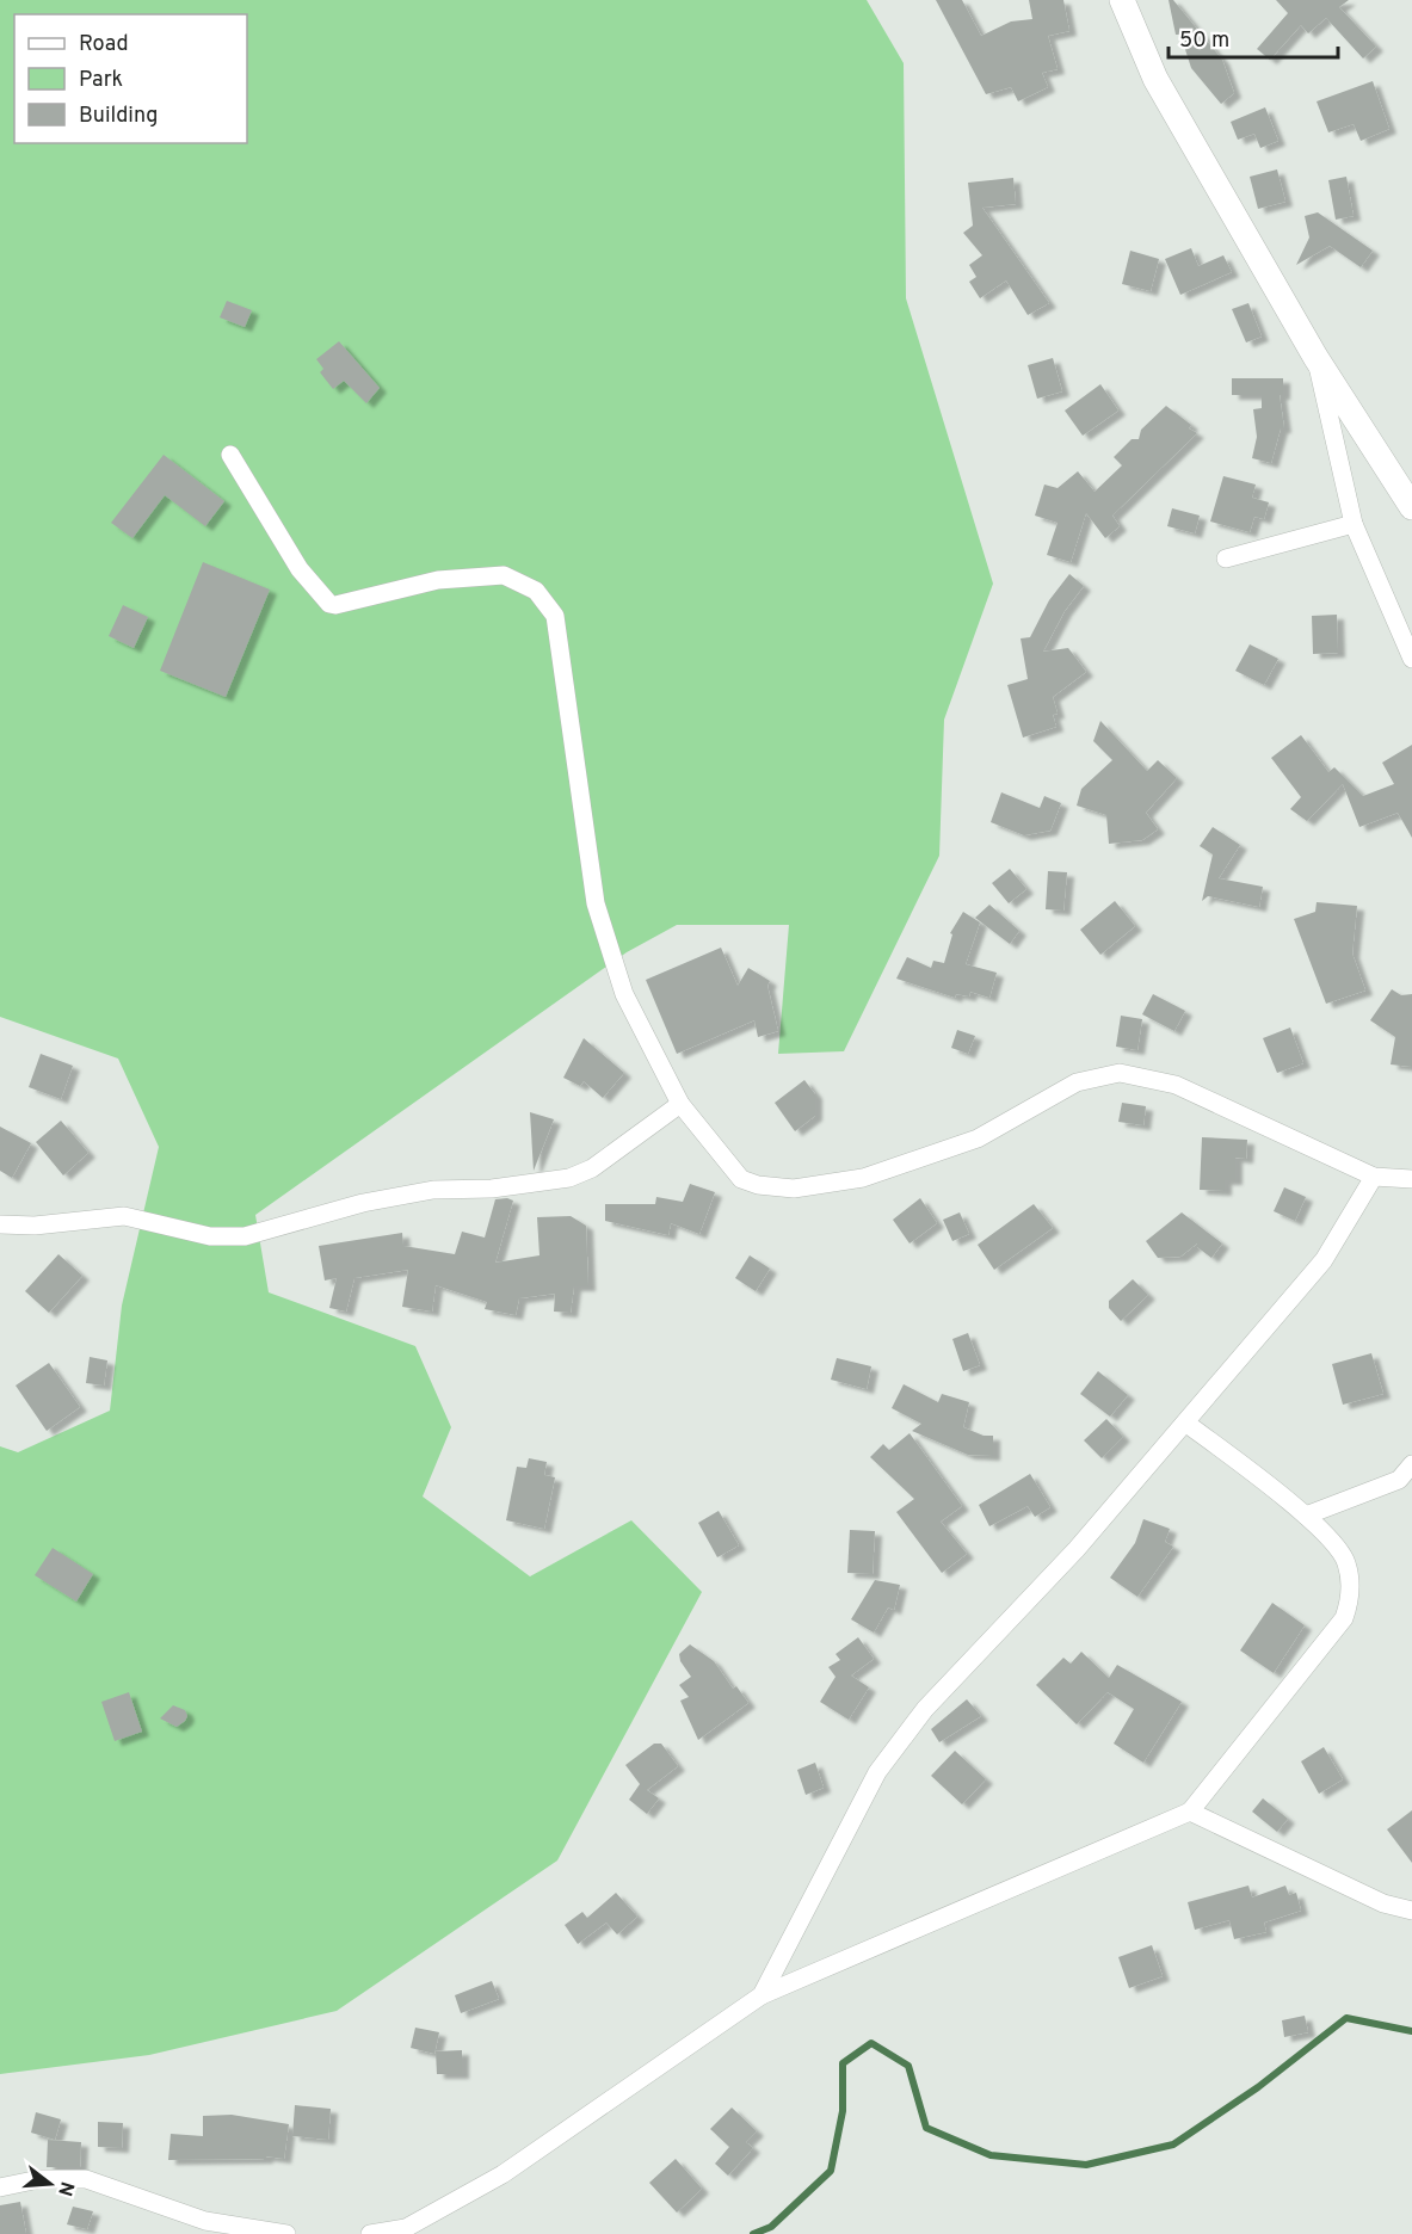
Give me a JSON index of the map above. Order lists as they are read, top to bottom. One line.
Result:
{"legend":["Road","Park","Building"],"scale_bar":"50 m","north":"right"}
